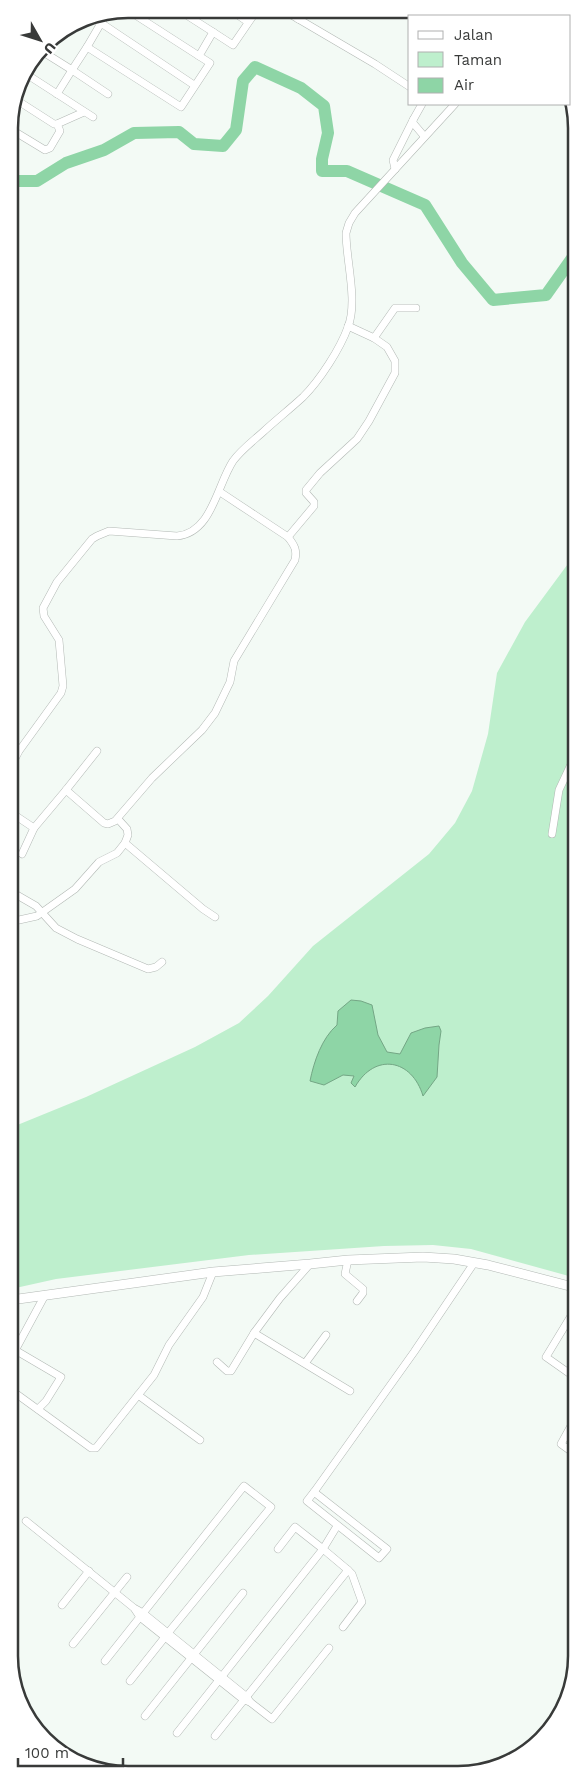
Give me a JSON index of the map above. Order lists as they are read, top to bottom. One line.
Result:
{"legend":["Jalan","Taman","Air"],"scale_bar":"100 m","north":"bottom right"}
